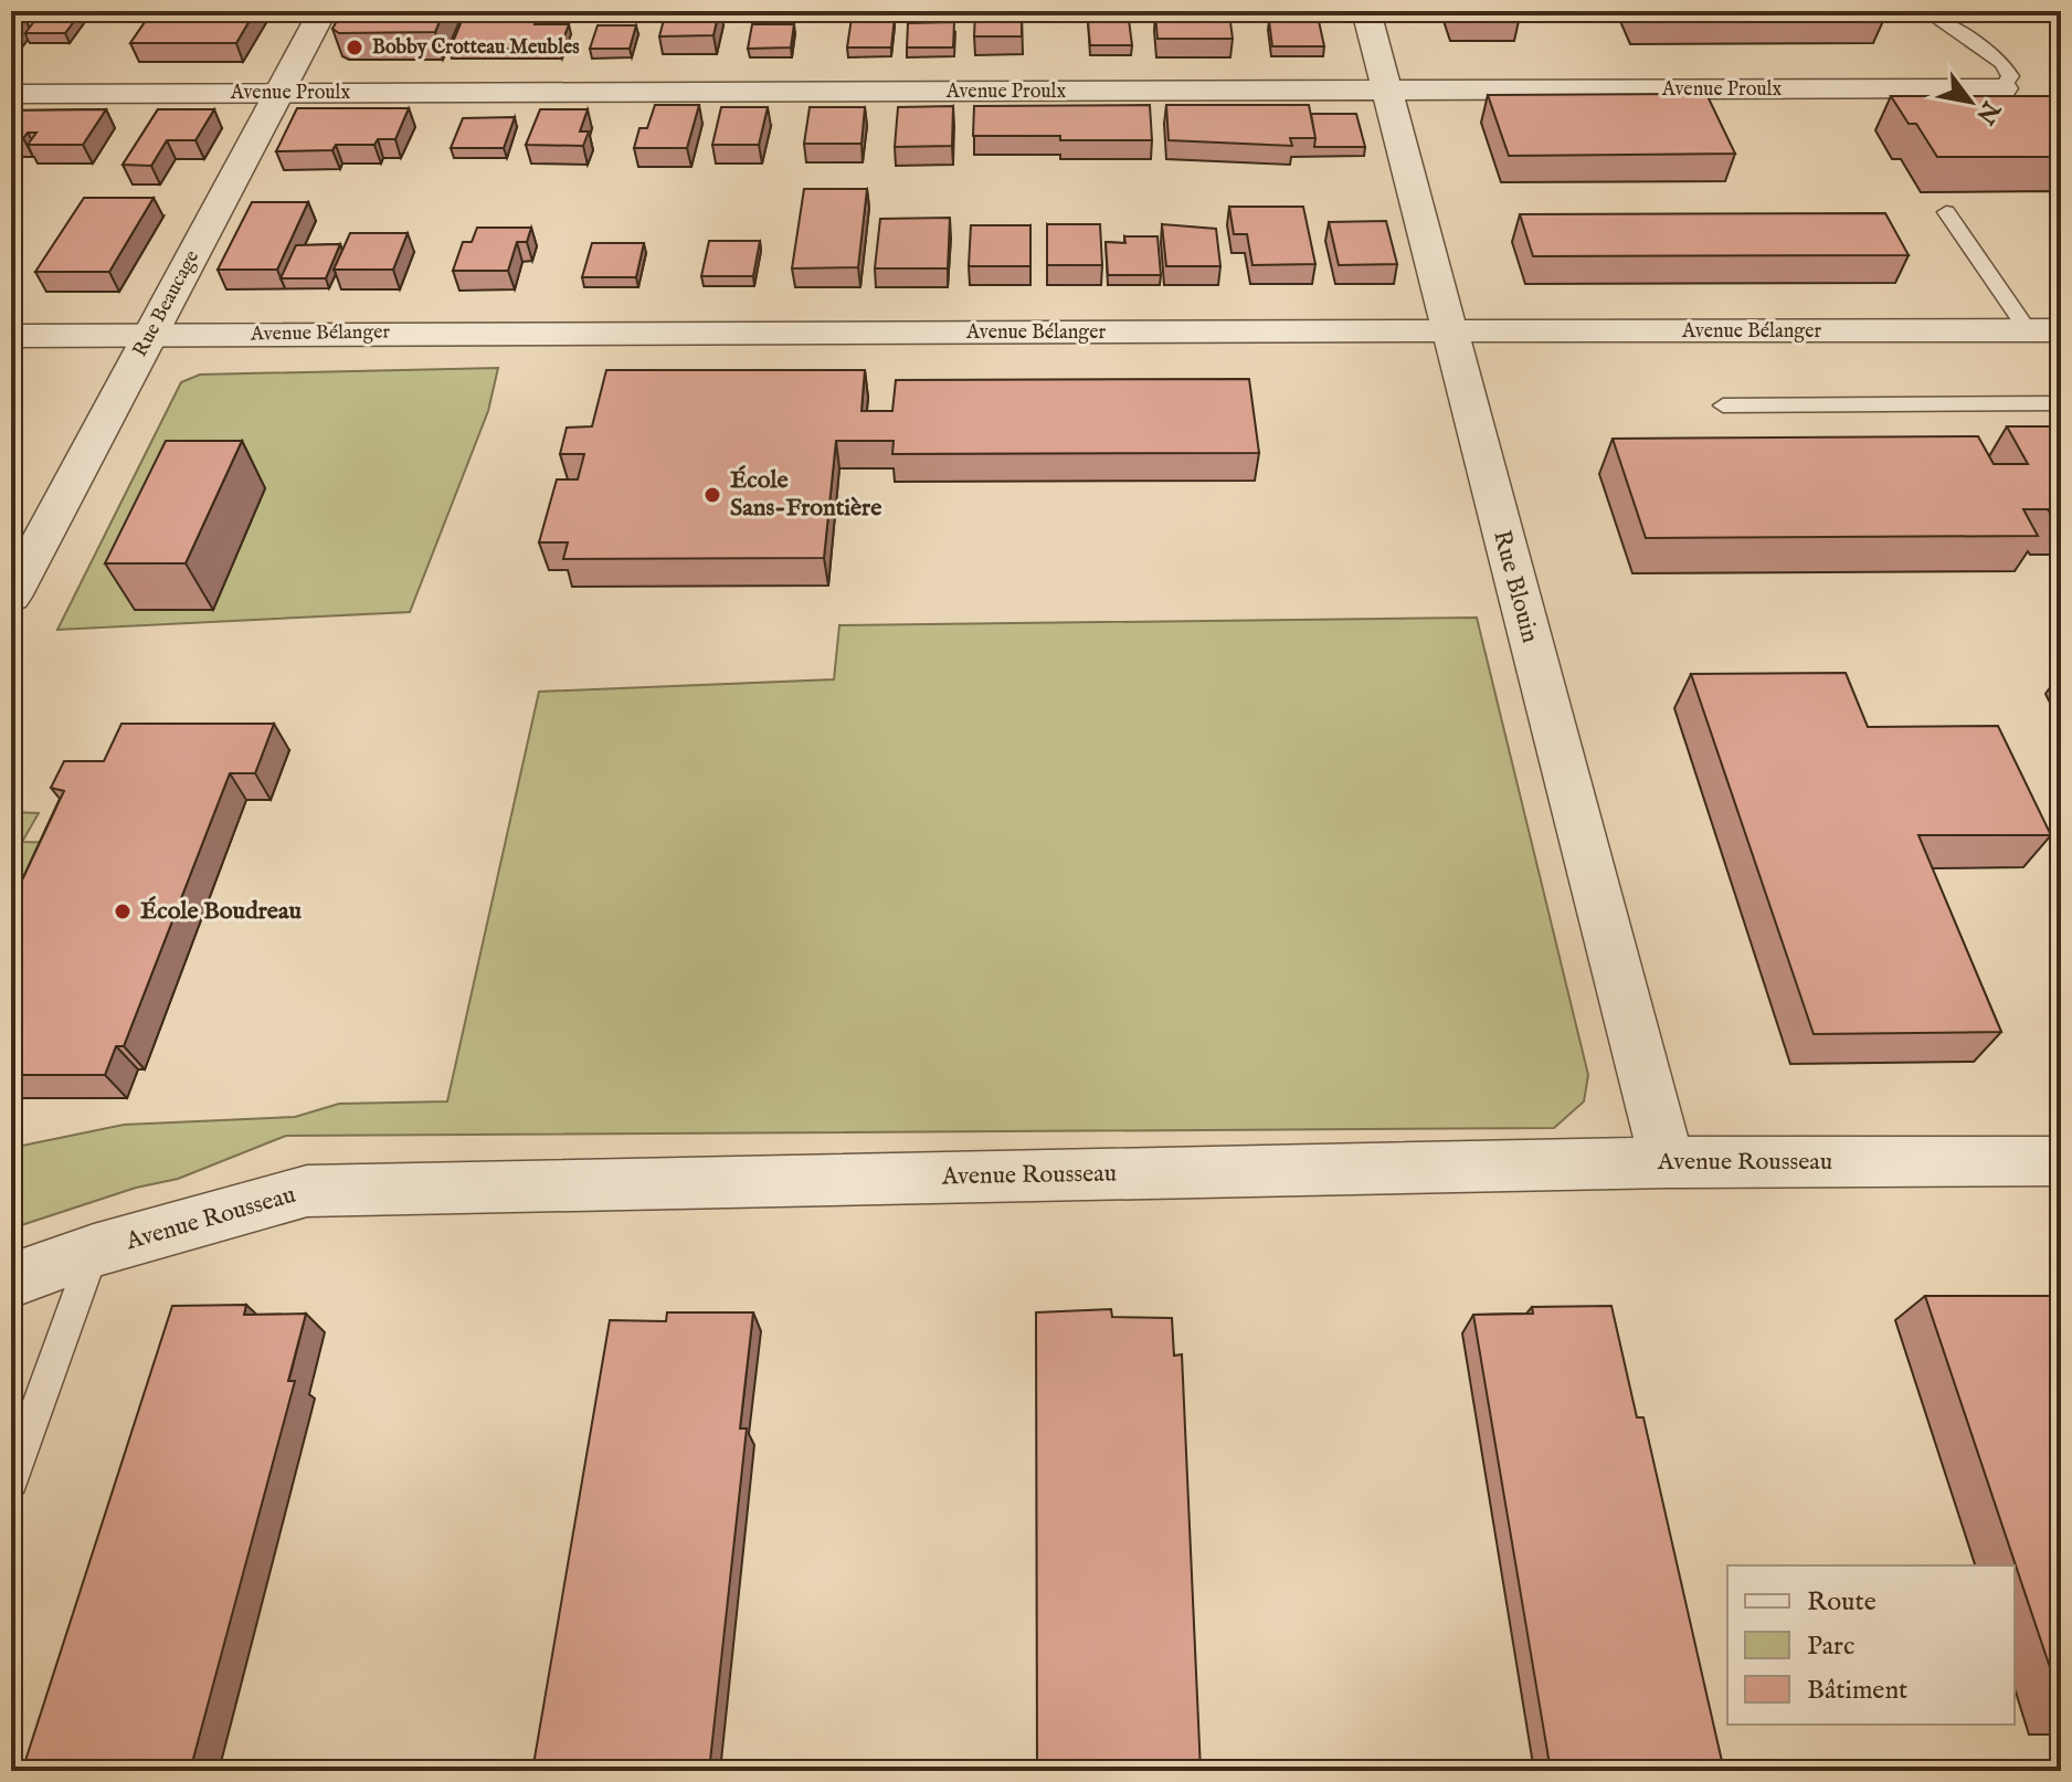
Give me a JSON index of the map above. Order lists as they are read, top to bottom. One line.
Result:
{"streets":{"street":["Avenue Proulx","Rue Beaucage","Avenue Bélanger","Rue Blouin","Avenue Rousseau"]},"crossings":[["Avenue Proulx","Rue Beaucage"],["Avenue Proulx","Rue Blouin"],["Rue Beaucage","Avenue Bélanger"],["Avenue Bélanger","Rue Blouin"],["Rue Blouin","Avenue Rousseau"]],"places":["Bobby Crotteau Meubles","École Sans-Frontière","École Boudreau"],"legend":["Route","Parc","Bâtiment"],"north":"bottom right"}
